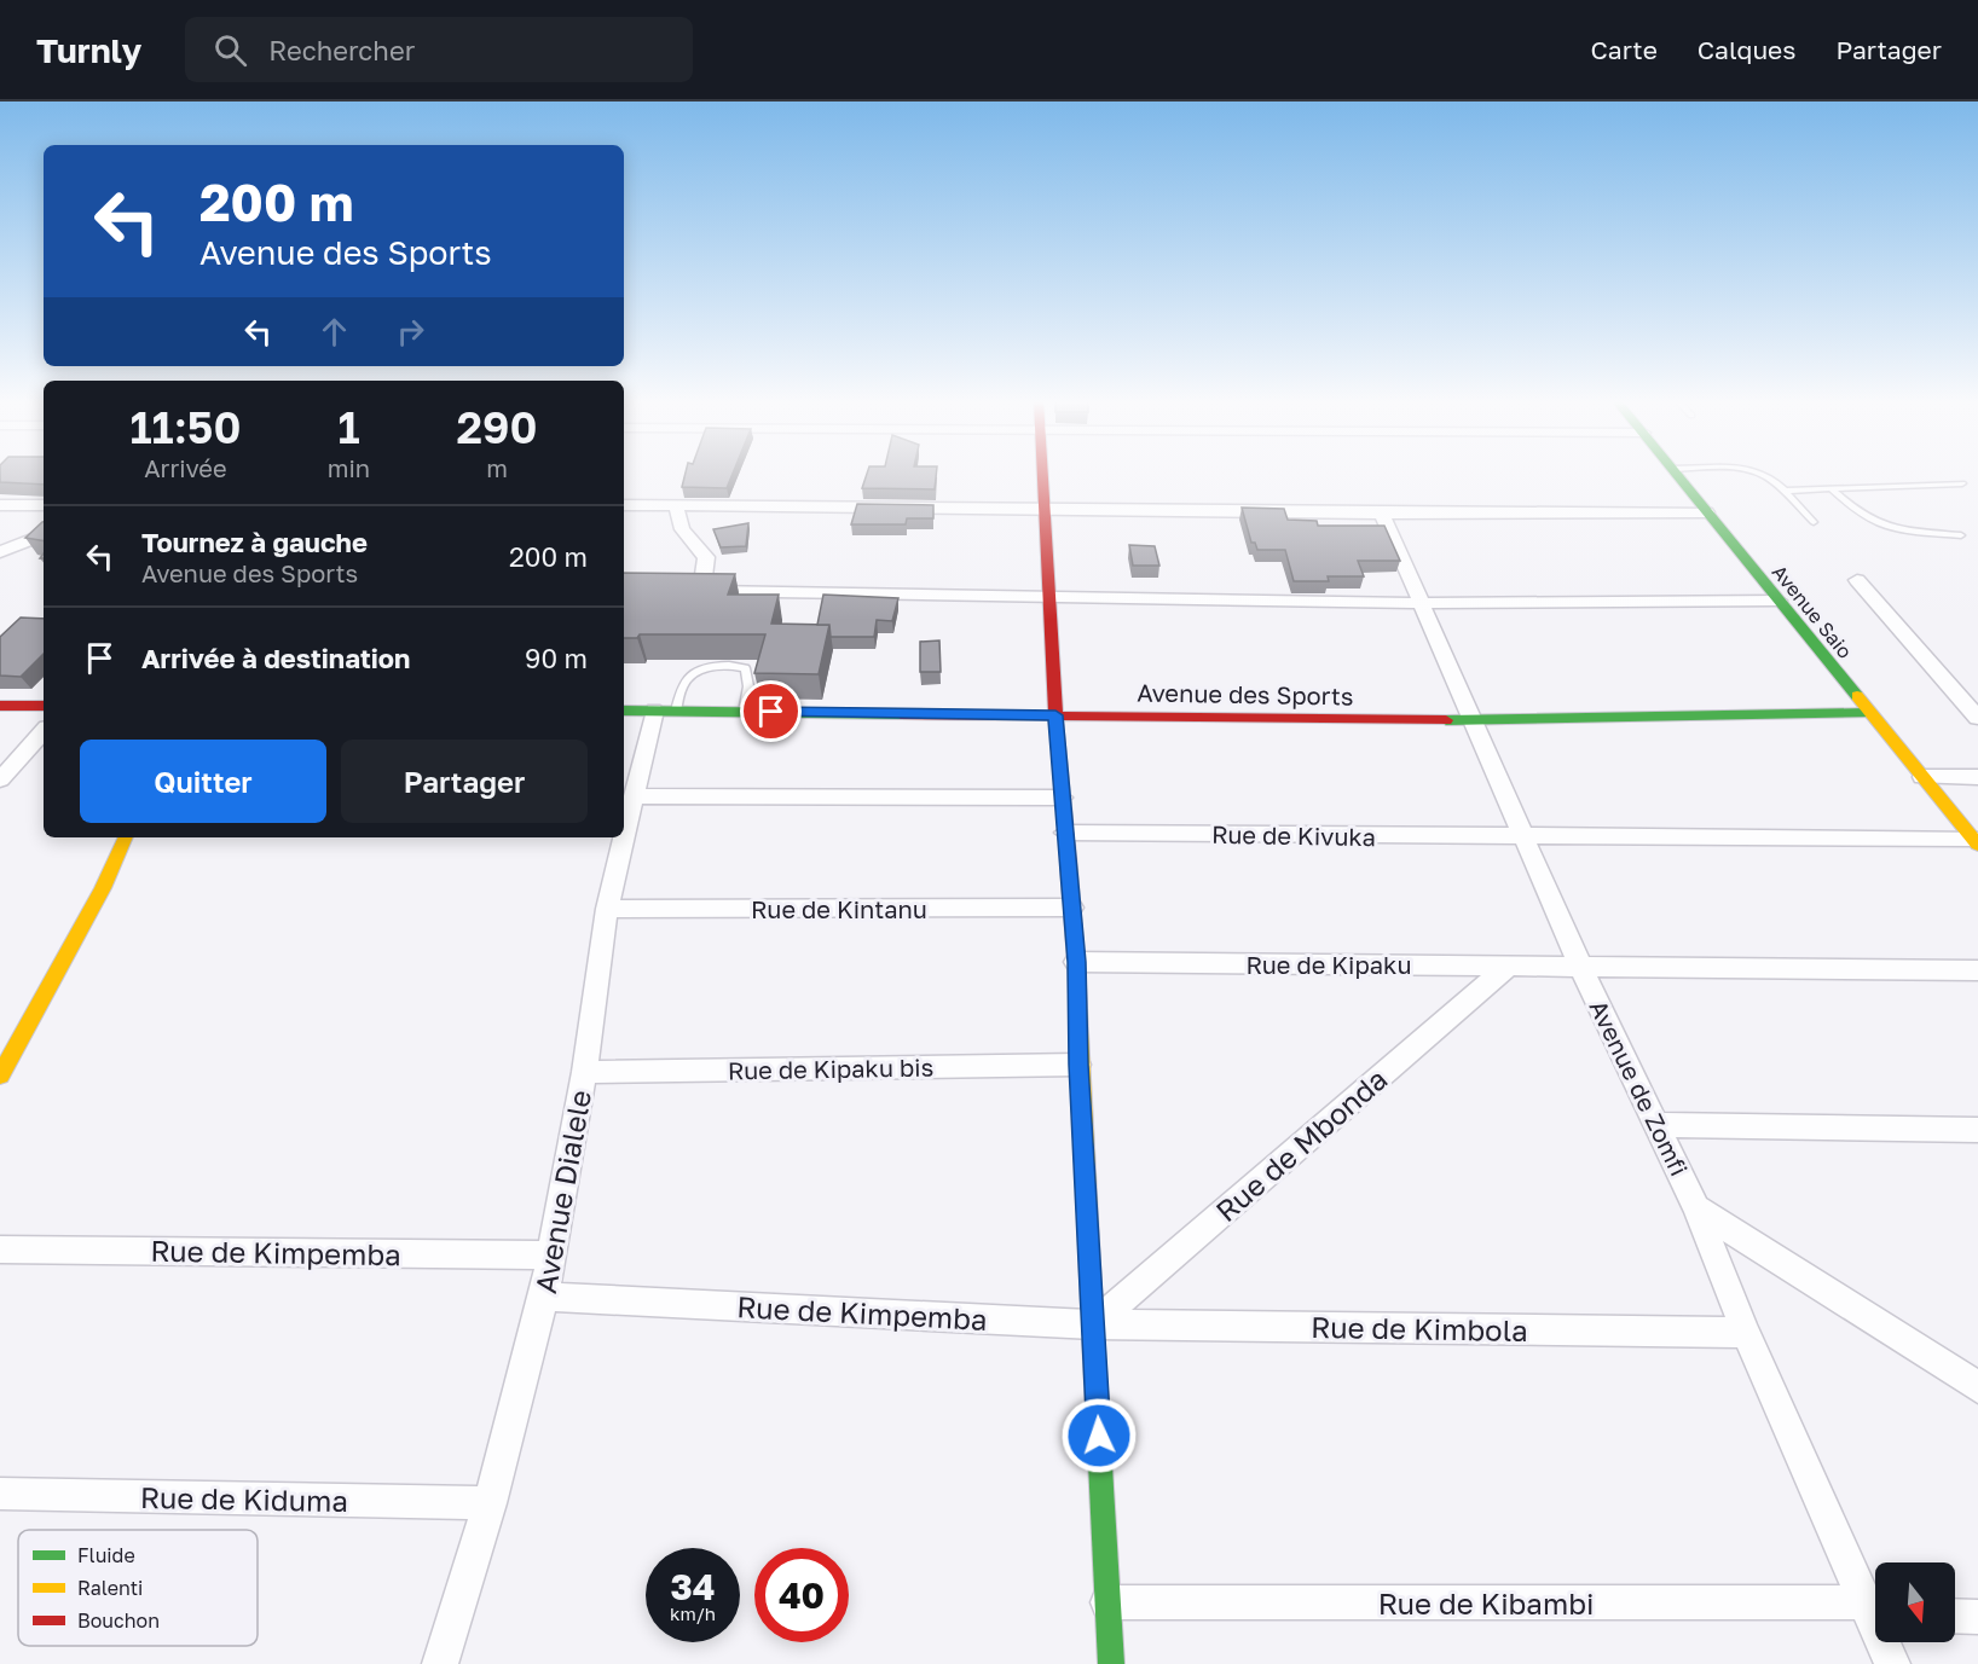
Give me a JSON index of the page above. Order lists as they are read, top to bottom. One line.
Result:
{"streets":{"street":["Avenue Saio","Avenue des Sports","Rue de Kivuka","Rue de Kintanu","Rue de Kipaku","Rue de Kipaku bis","Avenue de Zomfi","Rue de Mbonda","Avenue Dialele","Rue de Kimpemba","Rue de Kimbola","Rue de Kiduma","Rue de Kibambi"]},"crossings":[["Avenue Saio","Avenue des Sports"],["Avenue Saio","Rue de Kivuka"],["Avenue des Sports","Avenue de Zomfi"],["Avenue des Sports","Avenue Dialele"],["Rue de Kivuka","Avenue de Zomfi"],["Rue de Kintanu","Avenue Dialele"],["Rue de Kipaku","Avenue de Zomfi"],["Rue de Kipaku","Rue de Mbonda"],["Rue de Kipaku bis","Avenue Dialele"],["Avenue de Zomfi","Rue de Kimbola"],["Avenue de Zomfi","Rue de Kibambi"],["Rue de Mbonda","Rue de Kimpemba"],["Rue de Mbonda","Rue de Kimbola"],["Avenue Dialele","Rue de Kimpemba"],["Avenue Dialele","Rue de Kiduma"],["Rue de Kimpemba","Rue de Kimbola"]],"legend":["Fluide","Ralenti","Bouchon"],"north":"bottom","page":{"header":"Turnly","search":"Rechercher","nav":["Carte","Calques","Partager"],"turn":["200 m","Avenue des Sports"],"eta":["11:50","Arrivée","1","min","290","m"],"list":[{"name":"Tournez à gauche","note":"Avenue des Sports","value":"200 m"},{"name":"Arrivée à destination","value":"90 m"}],"buttons":["Quitter","Partager"],"speed":"34 km/h","limit":"40"}}
